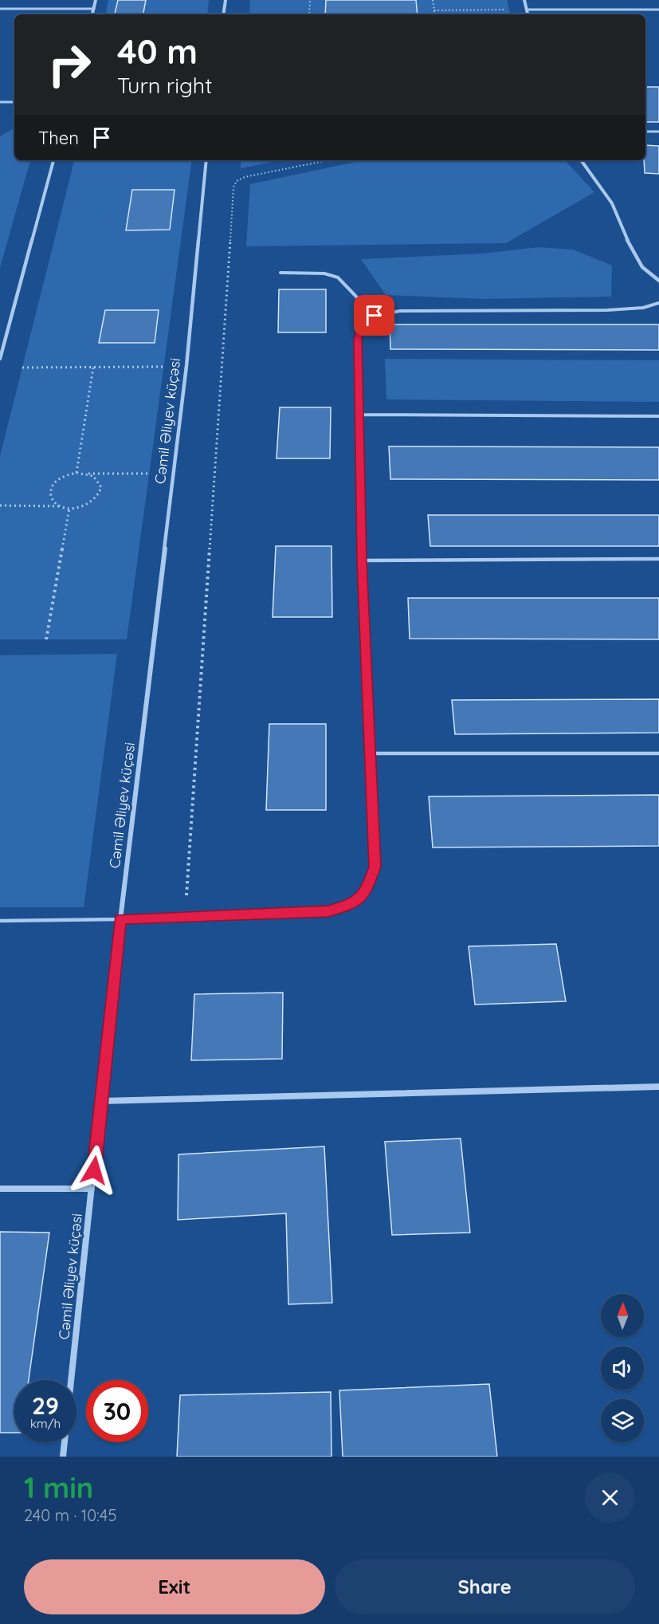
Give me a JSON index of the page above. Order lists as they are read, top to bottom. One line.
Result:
{"streets":{"street":["Cəmil Əliyev küçəsi"]},"north":"top","page":{"turn":["40 m","Turn right"],"then":"Then","speed":"29 km/h","limit":"30","heading":["1 min","240 m · 10:45"],"buttons":["Exit","Share"]}}
